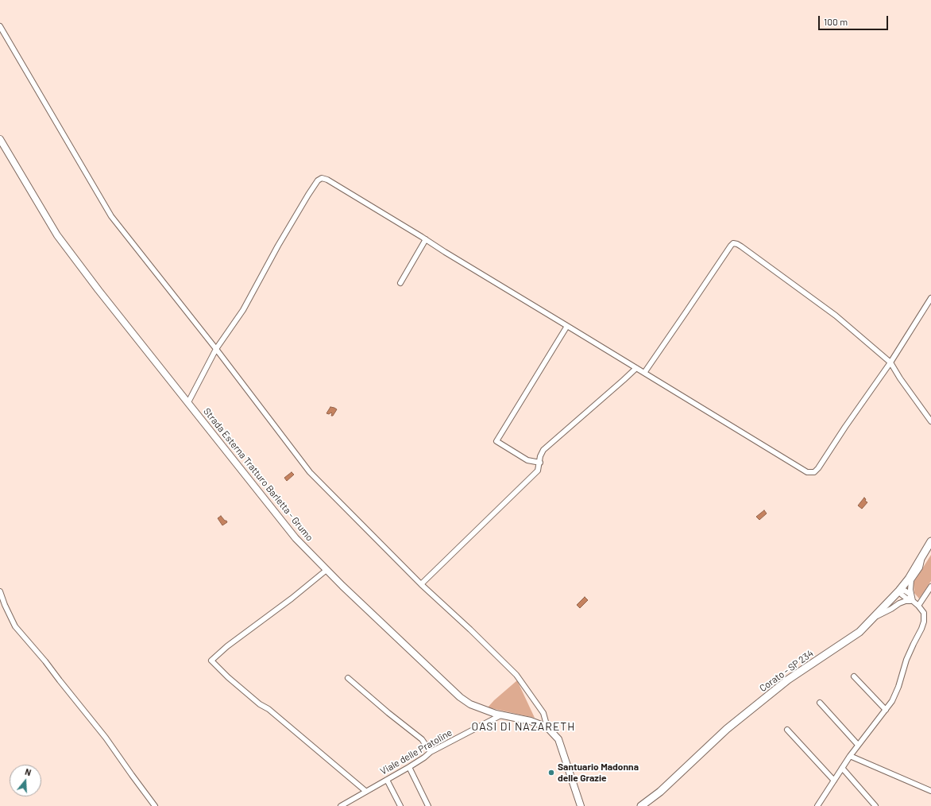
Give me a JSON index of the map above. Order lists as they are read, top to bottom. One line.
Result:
{"streets":{"main road":["Corato - SP 234"],"street":["Strada Esterna Tratturo Barletta - Grumo","Viale delle Pratoline"]},"crossings":[["Strada Esterna Tratturo Barletta - Grumo","Viale delle Pratoline"]],"districts":["OASI DI NAZARETH"],"places":["Santuario Madonna delle Grazie"],"scale_bar":"100 m","north":"top"}
